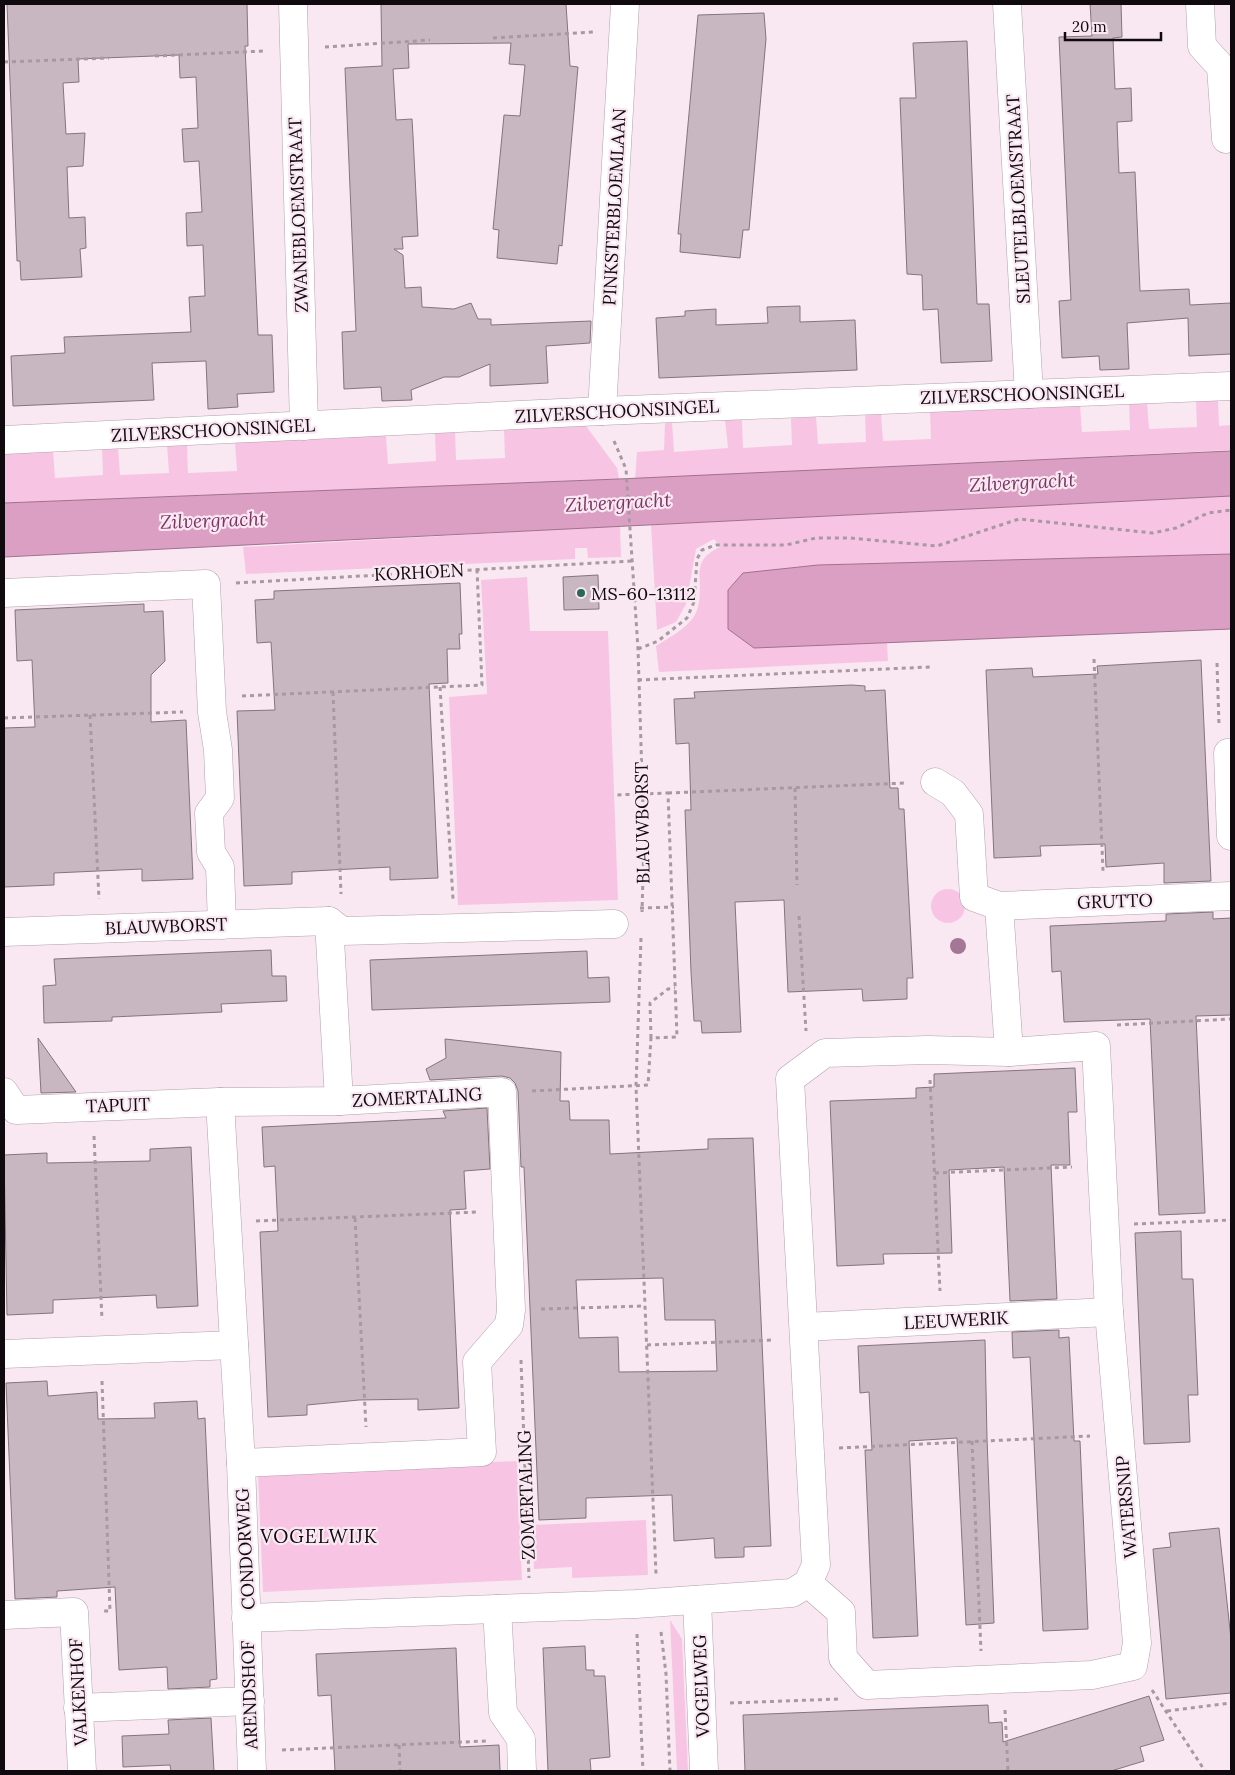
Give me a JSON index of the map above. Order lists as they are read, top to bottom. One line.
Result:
{"streets":{"street":["SLEUTELBLOEMSTRAAT","PINKSTERBLOEMLAAN","ZWANEBLOEMSTRAAT","ZILVERSCHOONSINGEL","BLAUWBORST","GRUTTO","ZOMERTALING","TAPUIT","LEEUWERIK","WATERSNIP","CONDORWEG","VOGELWEG","VALKENHOF","ARENDSHOF"],"path":["KORHOEN"]},"crossings":[["SLEUTELBLOEMSTRAAT","ZILVERSCHOONSINGEL"],["PINKSTERBLOEMLAAN","ZILVERSCHOONSINGEL"],["ZWANEBLOEMSTRAAT","ZILVERSCHOONSINGEL"],["KORHOEN","BLAUWBORST"],["ZOMERTALING","TAPUIT"],["ZOMERTALING","CONDORWEG"],["TAPUIT","CONDORWEG"],["LEEUWERIK","WATERSNIP"],["CONDORWEG","VOGELWEG"],["CONDORWEG","ARENDSHOF"]],"districts":["VOGELWIJK"],"water":["Zilvergracht"],"places":["MS-60-13112"],"scale_bar":"20 m"}
